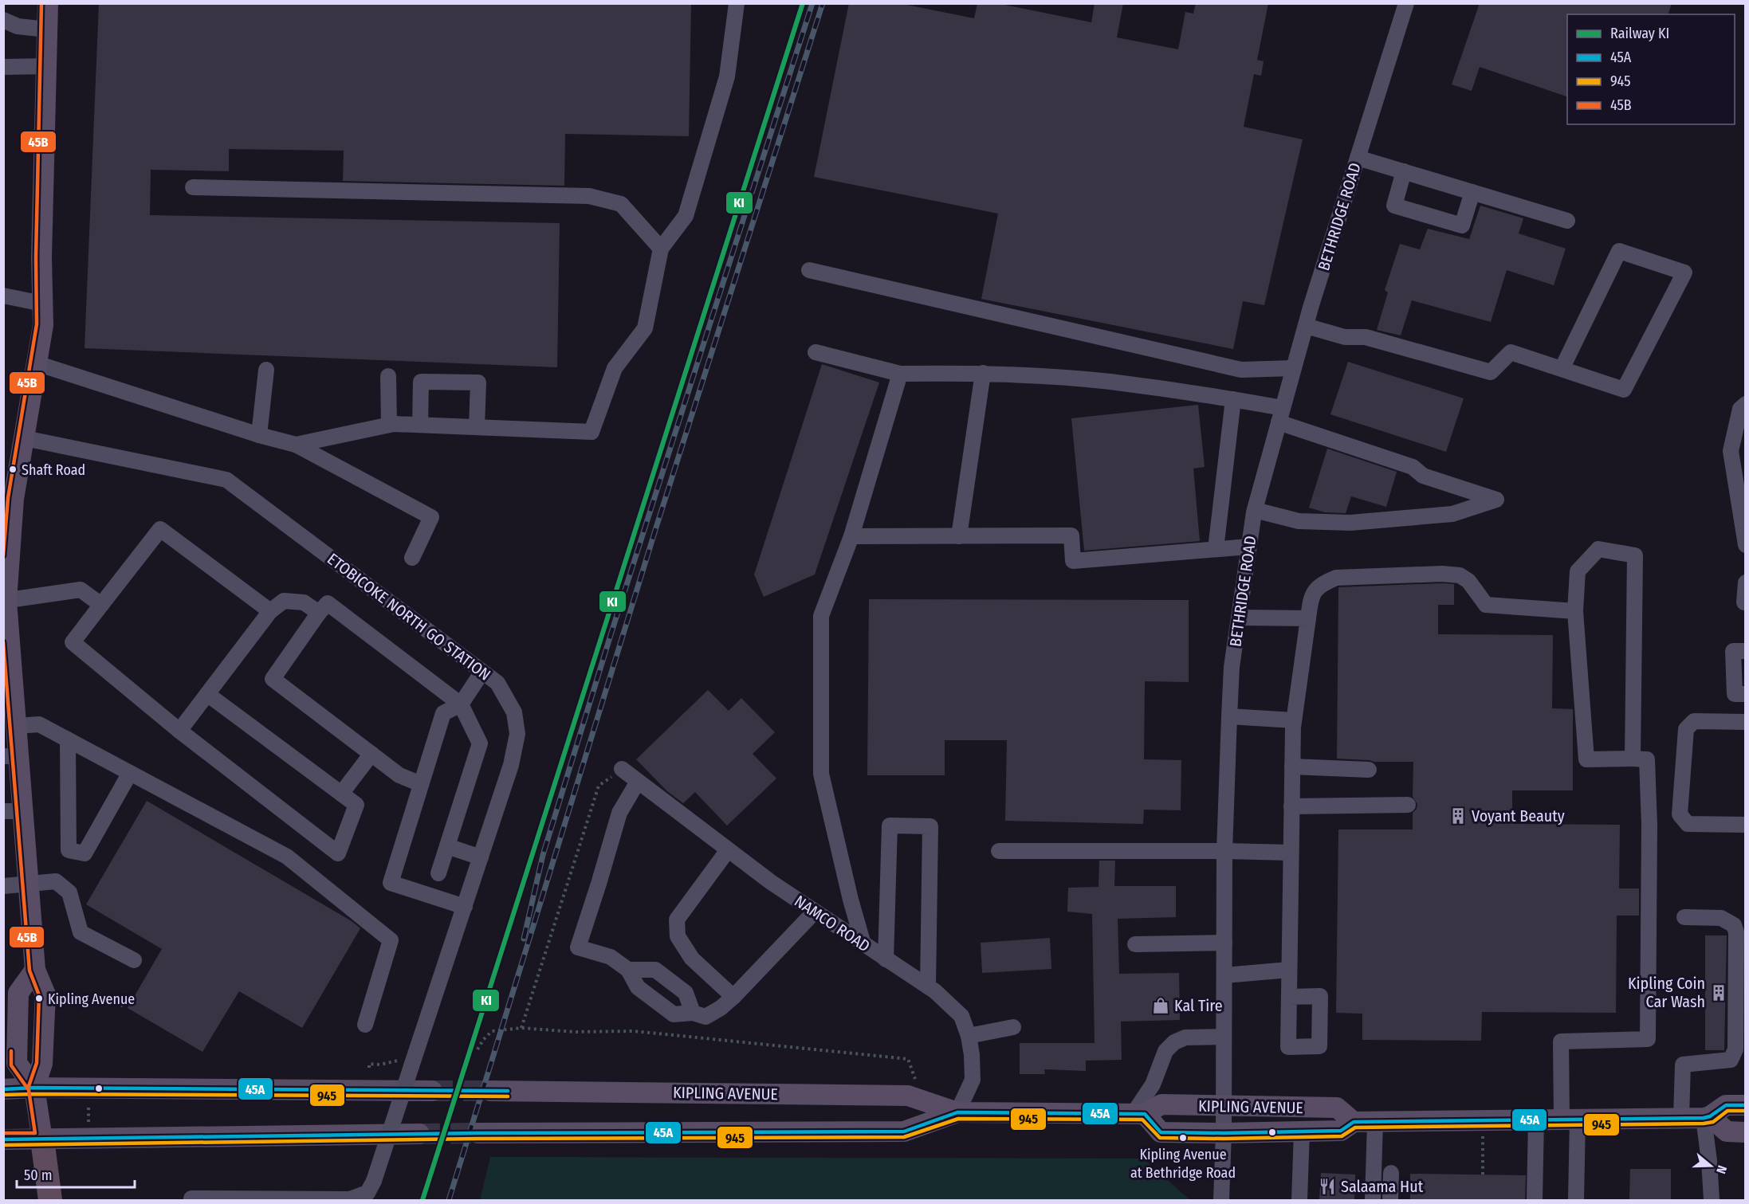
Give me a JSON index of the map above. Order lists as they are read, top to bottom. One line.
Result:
{"streets":{"main road":["KIPLING AVENUE"],"street":["BETHRIDGE ROAD","ETOBICOKE NORTH GO STATION","NAMCO ROAD"]},"crossings":[["BETHRIDGE ROAD","KIPLING AVENUE"],["NAMCO ROAD","KIPLING AVENUE"]],"places":{"other":["Shaft Road","Kipling Avenue","Kipling Avenue at Bethridge Road"],"building":["Voyant Beauty","Kipling Coin Car Wash"],"shop":["Kal Tire"],"restaurant":["Salaama Hut"]},"lines":["rail line KI","transit line 45B","transit line 45A","transit line 945"],"legend":["Railway KI","45A","945","45B"],"scale_bar":"50 m","north":"right"}
